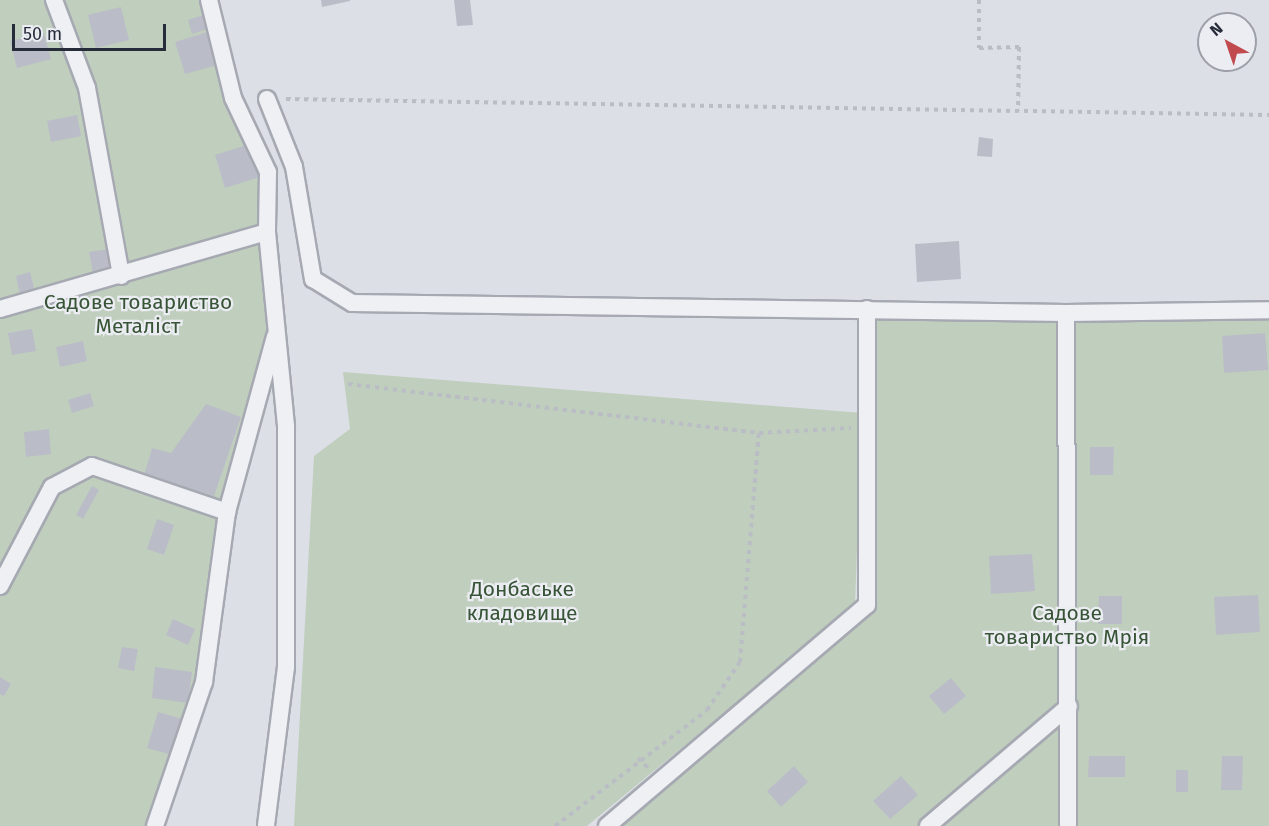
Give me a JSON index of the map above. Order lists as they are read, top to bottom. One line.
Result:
{"parks":["Садове товариство Металіст","Донбаське кладовище","Садове товариство Мрія"],"scale_bar":"50 m","north":"top left"}
